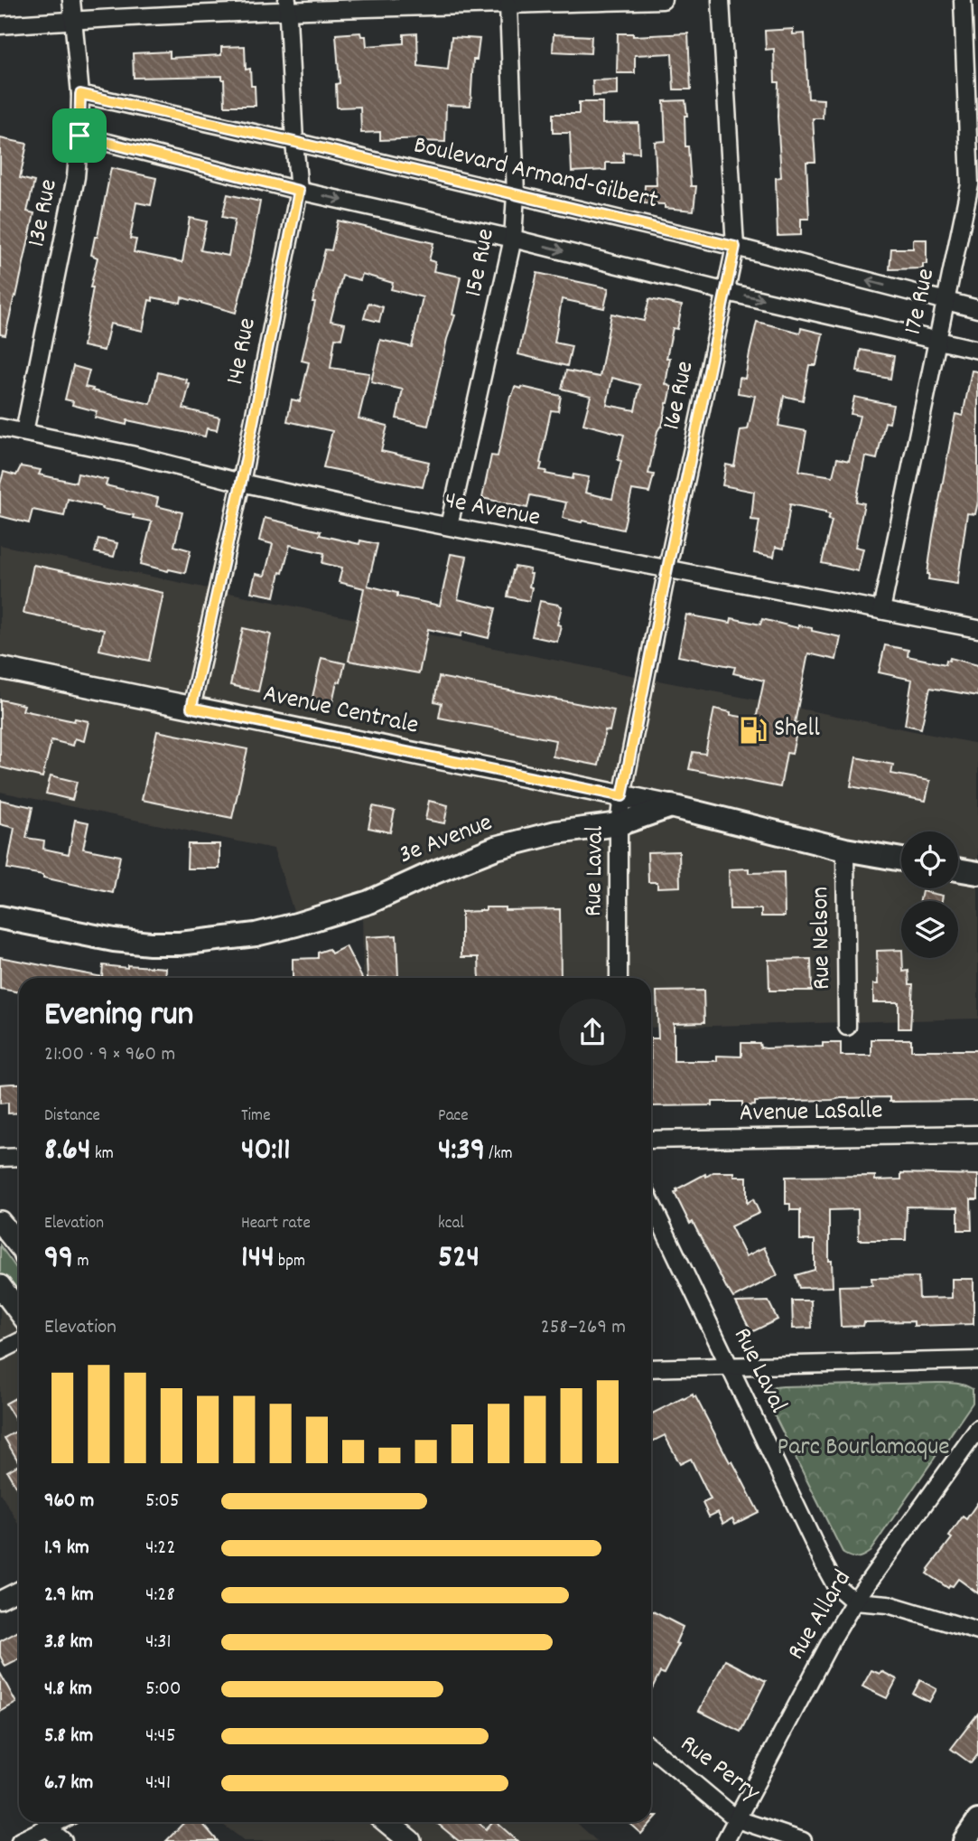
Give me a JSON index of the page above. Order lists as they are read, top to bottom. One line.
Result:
{"streets":{"main road":["3e Avenue"],"street":["Boulevard Armand-Gilbert","13e Rue","15e Rue","17e Rue","14e Rue","16e Rue","4e Avenue","Avenue Centrale","Rue Laval","Rue Nelson","Avenue LaSalle","Rue Allard","Rue Perry"]},"crossings":[["Boulevard Armand-Gilbert","13e Rue"],["Boulevard Armand-Gilbert","15e Rue"],["Boulevard Armand-Gilbert","17e Rue"],["Boulevard Armand-Gilbert","14e Rue"],["Boulevard Armand-Gilbert","16e Rue"],["13e Rue","4e Avenue"],["15e Rue","4e Avenue"],["17e Rue","4e Avenue"],["14e Rue","4e Avenue"],["14e Rue","Avenue Centrale"],["16e Rue","4e Avenue"],["16e Rue","Avenue Centrale"],["16e Rue","Rue Laval"],["Avenue Centrale","3e Avenue"],["Avenue Centrale","Rue Laval"],["3e Avenue","Rue Laval"],["Rue Laval","Rue Allard"],["Rue Allard","Rue Perry"]],"parks":["Parc Bourlamaque"],"places":{"fuel station":["Shell"]},"page":{"heading":["Evening run","21:00 · 9 × 960 m"],"stats":[["Distance","8.64 km"],["Time","40:11"],["Pace","4:39 /km"],["Elevation","99 m"],["Heart rate","144 bpm"],["kcal","524"]],"chart":["Elevation","258–269 m"],"list":[{"name":"960 m","note":"5:05"},{"name":"1.9 km","note":"4:22"},{"name":"2.9 km","note":"4:28"},{"name":"3.8 km","note":"4:31"},{"name":"4.8 km","note":"5:00"},{"name":"5.8 km","note":"4:45"},{"name":"6.7 km","note":"4:41"}]}}
